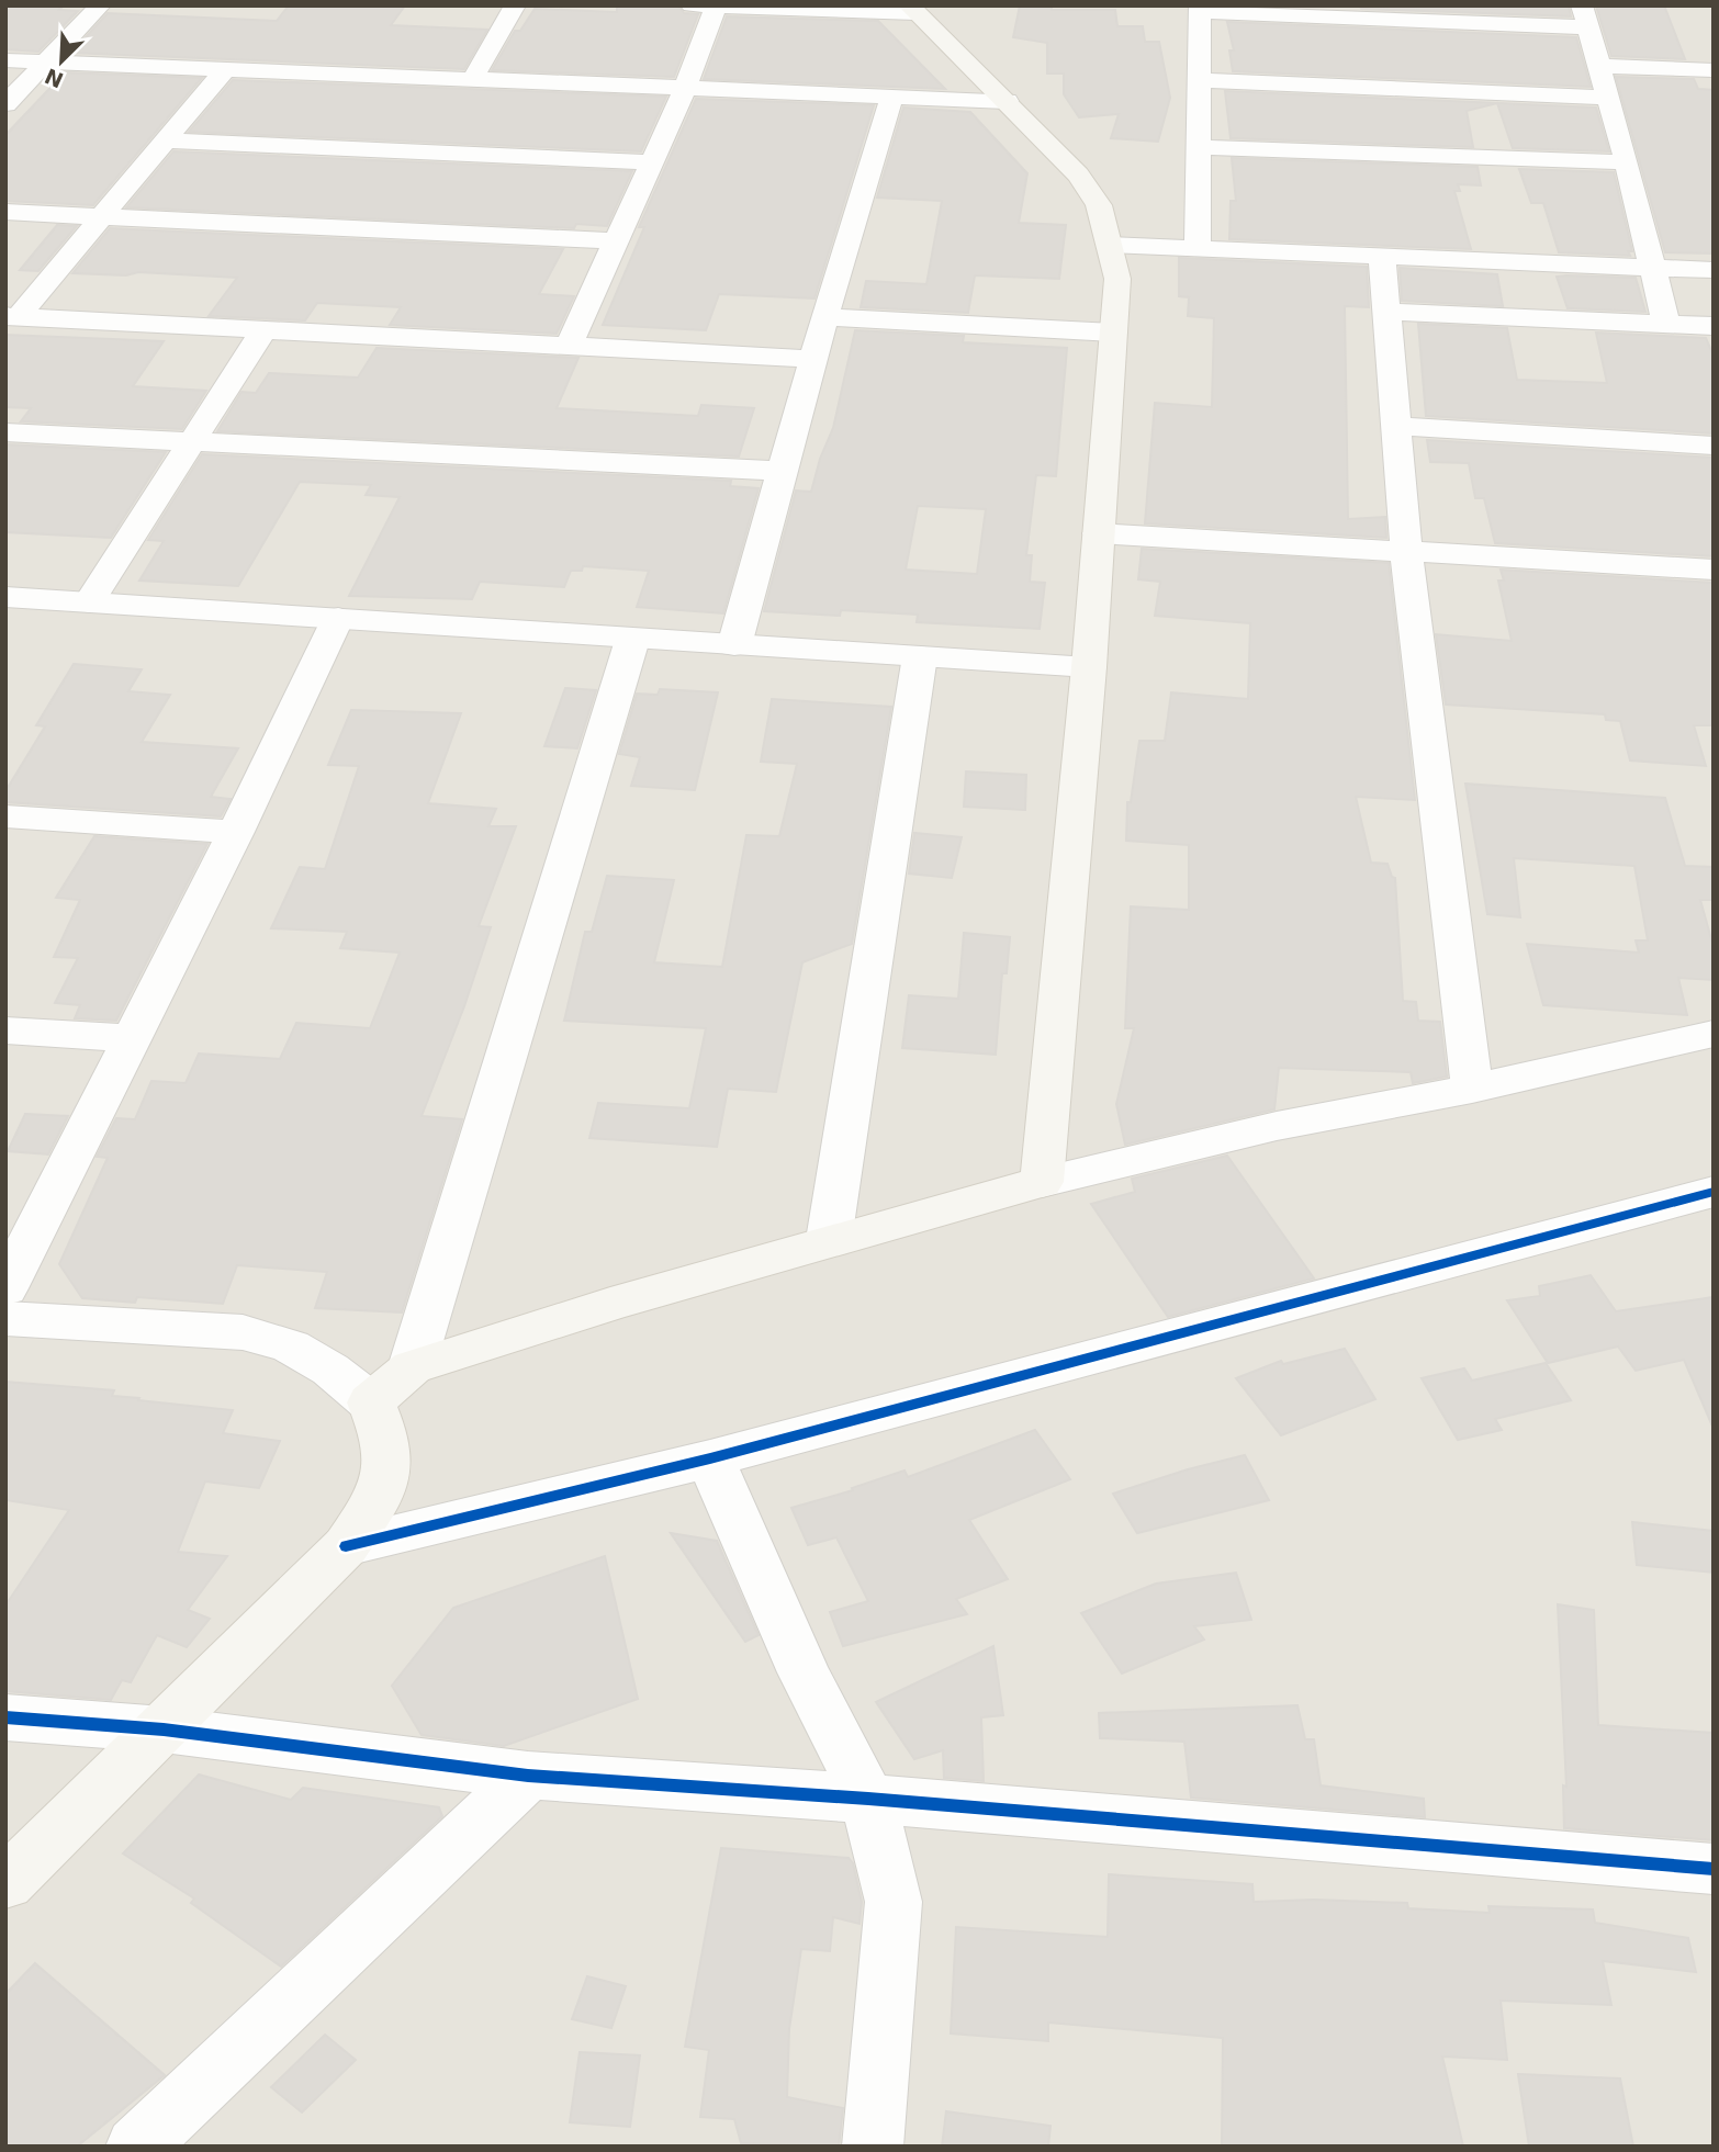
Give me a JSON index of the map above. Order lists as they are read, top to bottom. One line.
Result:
{"north":"bottom left"}
